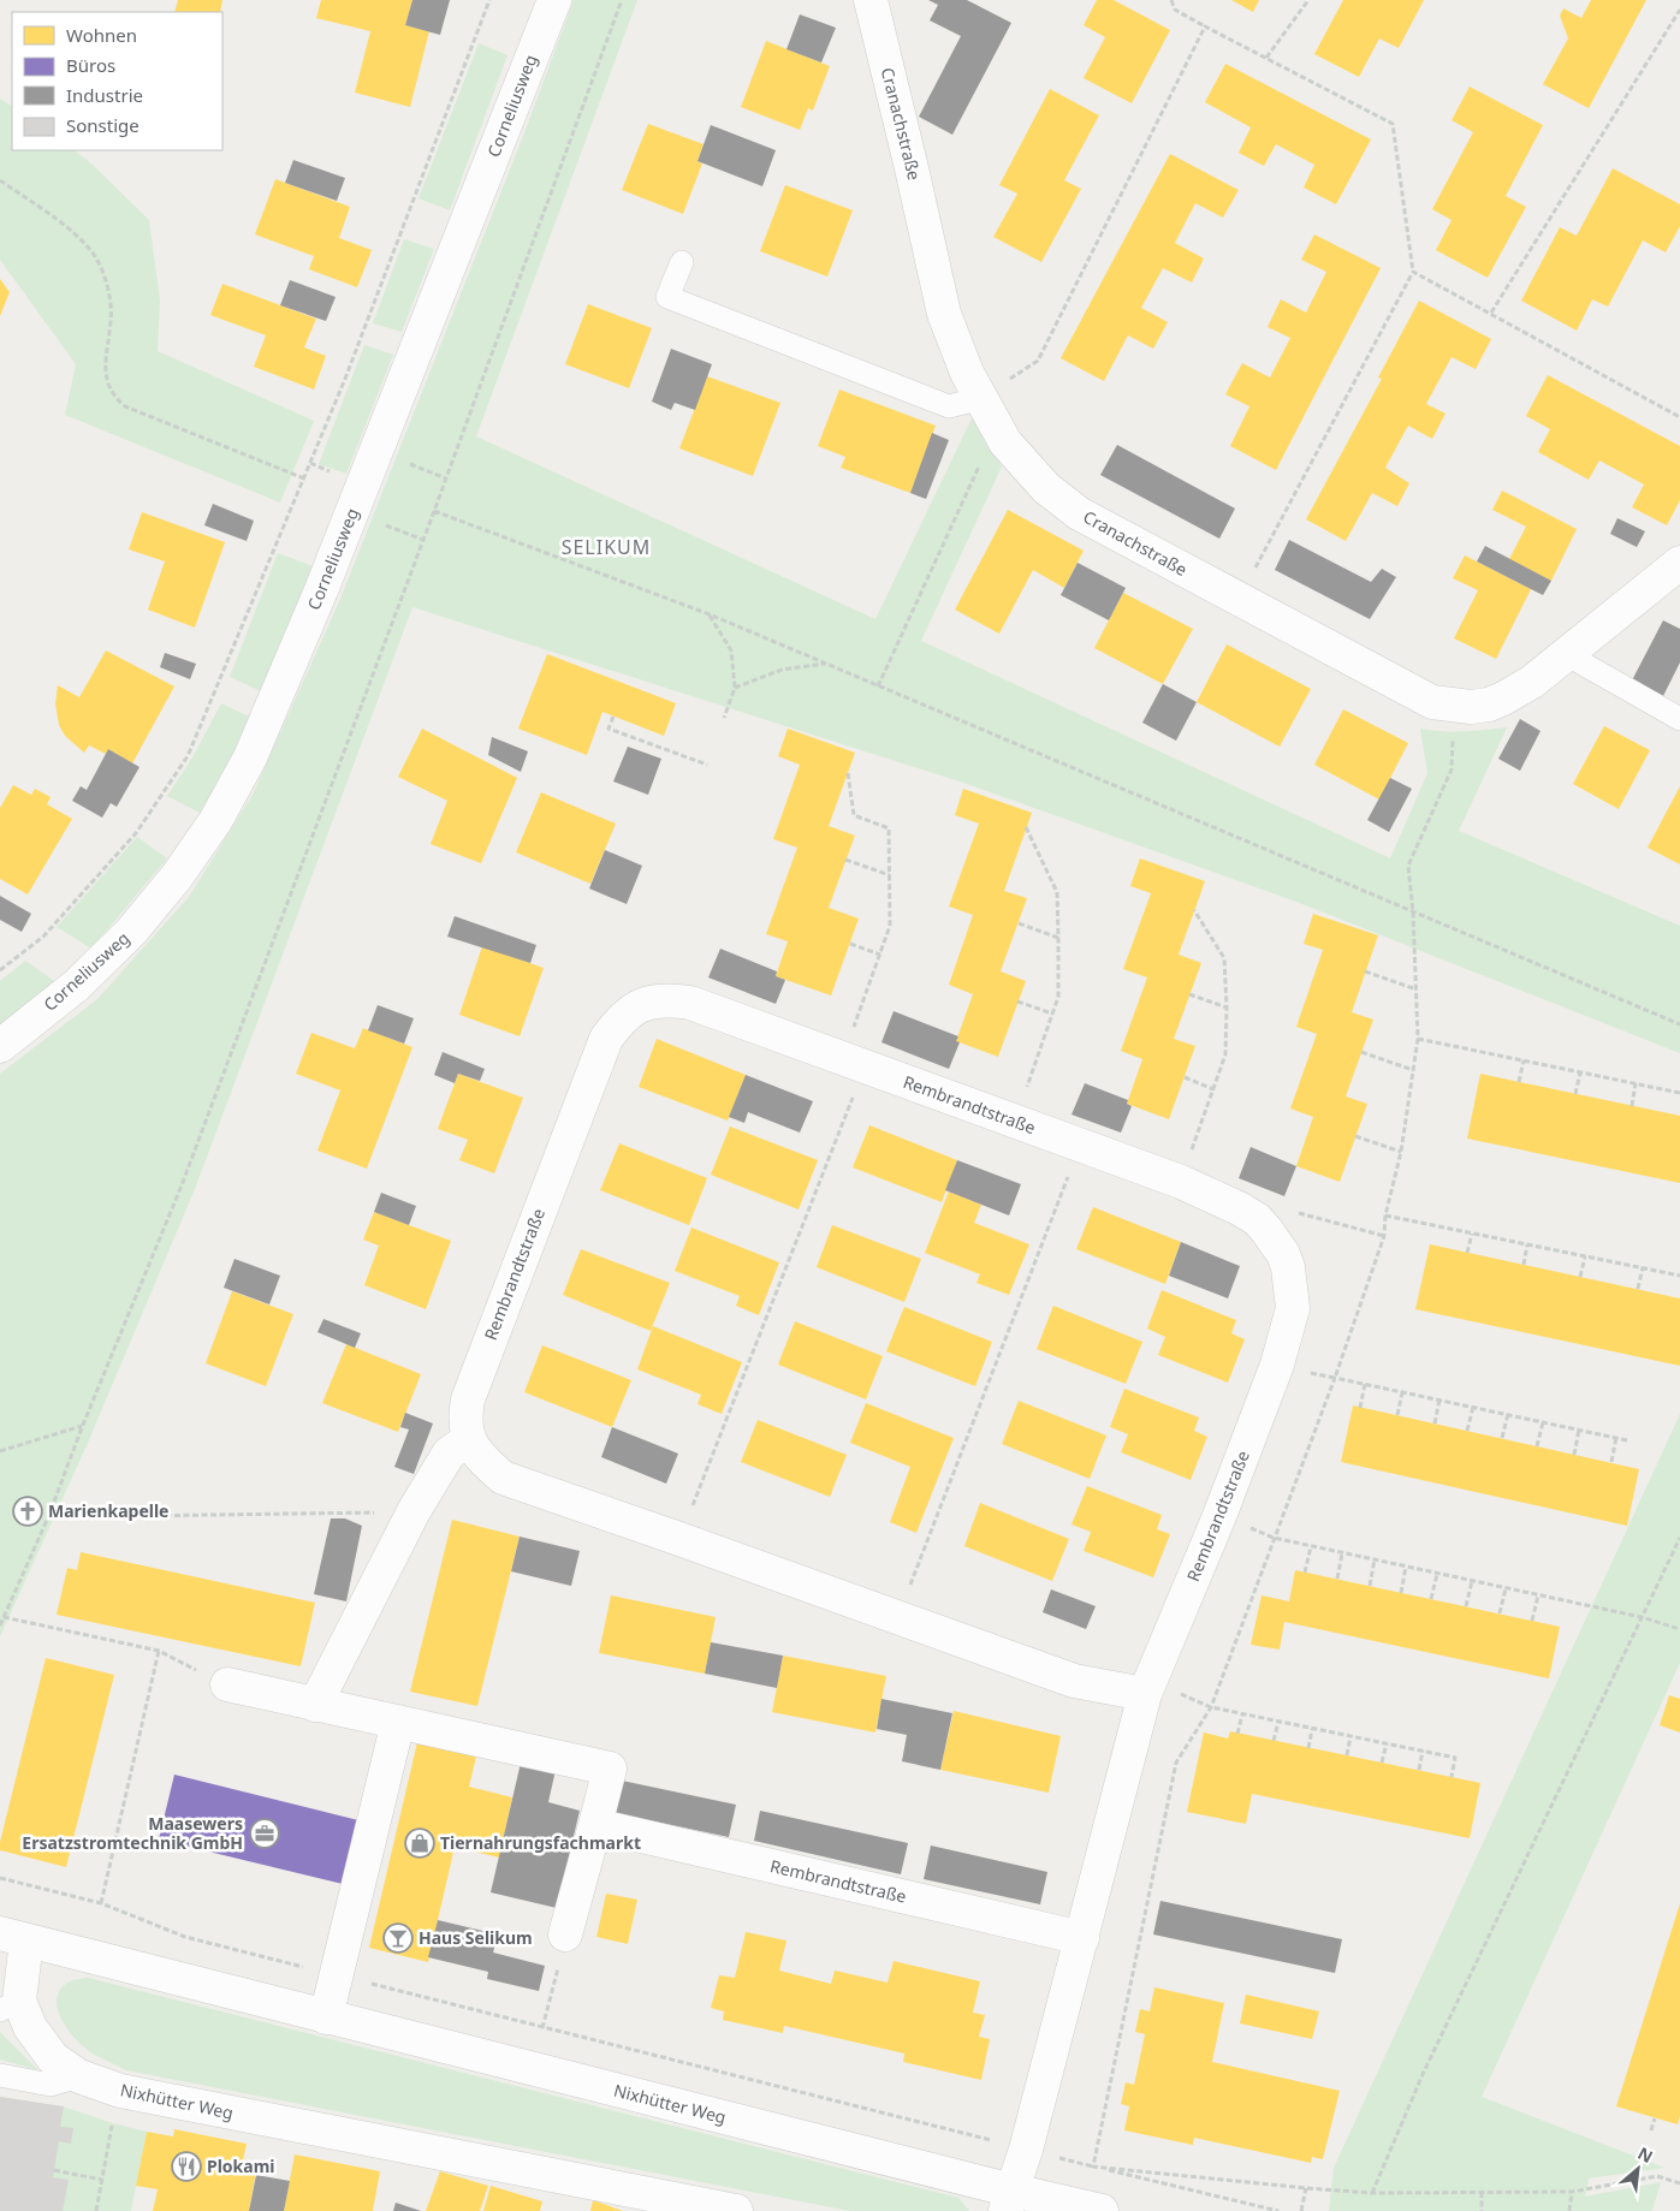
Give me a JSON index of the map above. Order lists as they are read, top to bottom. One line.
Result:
{"streets":{"street":["Corneliusweg","Cranachstraße","Rembrandtstraße","Nixhütter Weg"]},"crossings":[["Rembrandtstraße","Nixhütter Weg"]],"districts":["SELIKUM"],"places":{"church":["Marienkapelle"],"office":["Maasewers Ersatzstromtechnik GmbH"],"shop":["Tiernahrungsfachmarkt"],"bar":["Haus Selikum"],"restaurant":["Plokami"]},"legend":["Wohnen","Büros","Industrie","Sonstige"],"north":"top right"}
